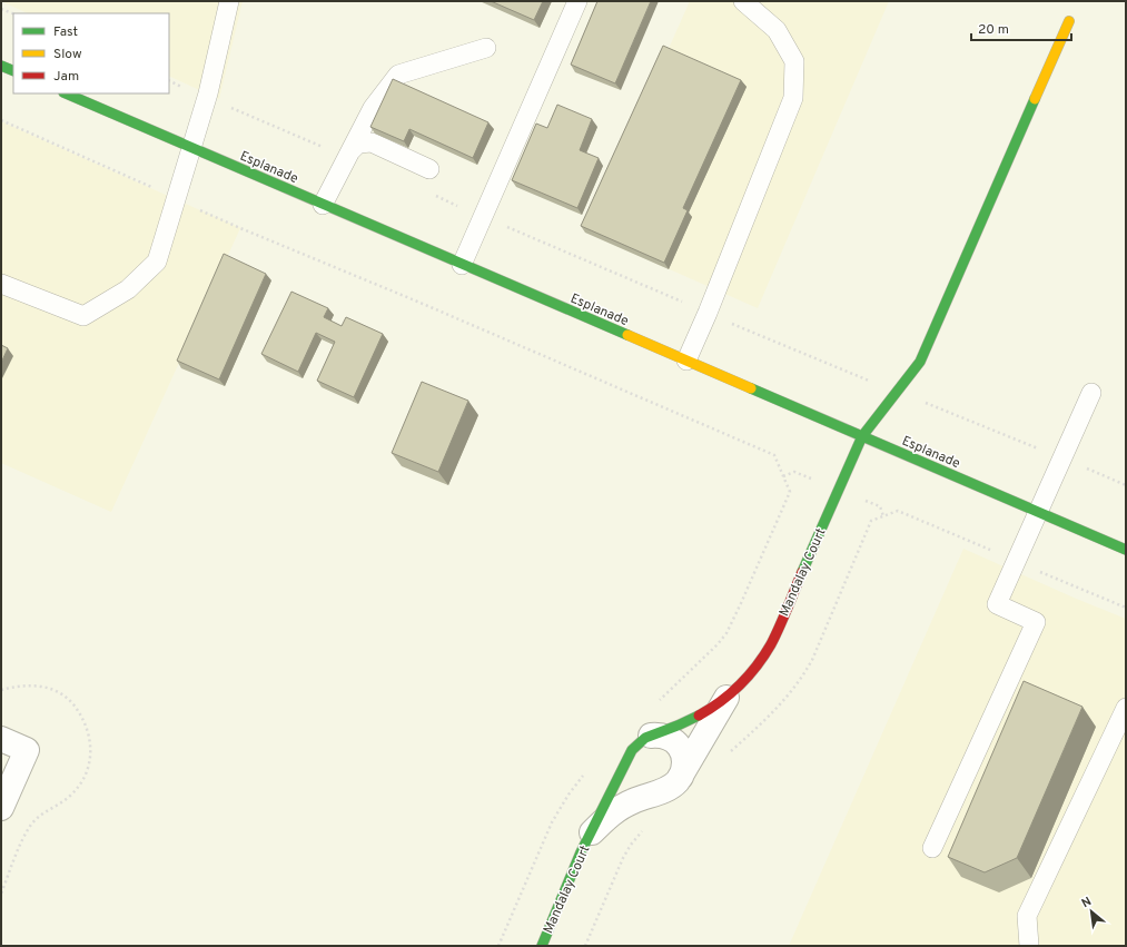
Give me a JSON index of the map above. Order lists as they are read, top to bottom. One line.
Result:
{"streets":{"main road":["Esplanade","Mandalay Court"]},"crossings":[["Esplanade","Mandalay Court"]],"legend":["Fast","Slow","Jam"],"scale_bar":"20 m","north":"top left"}
